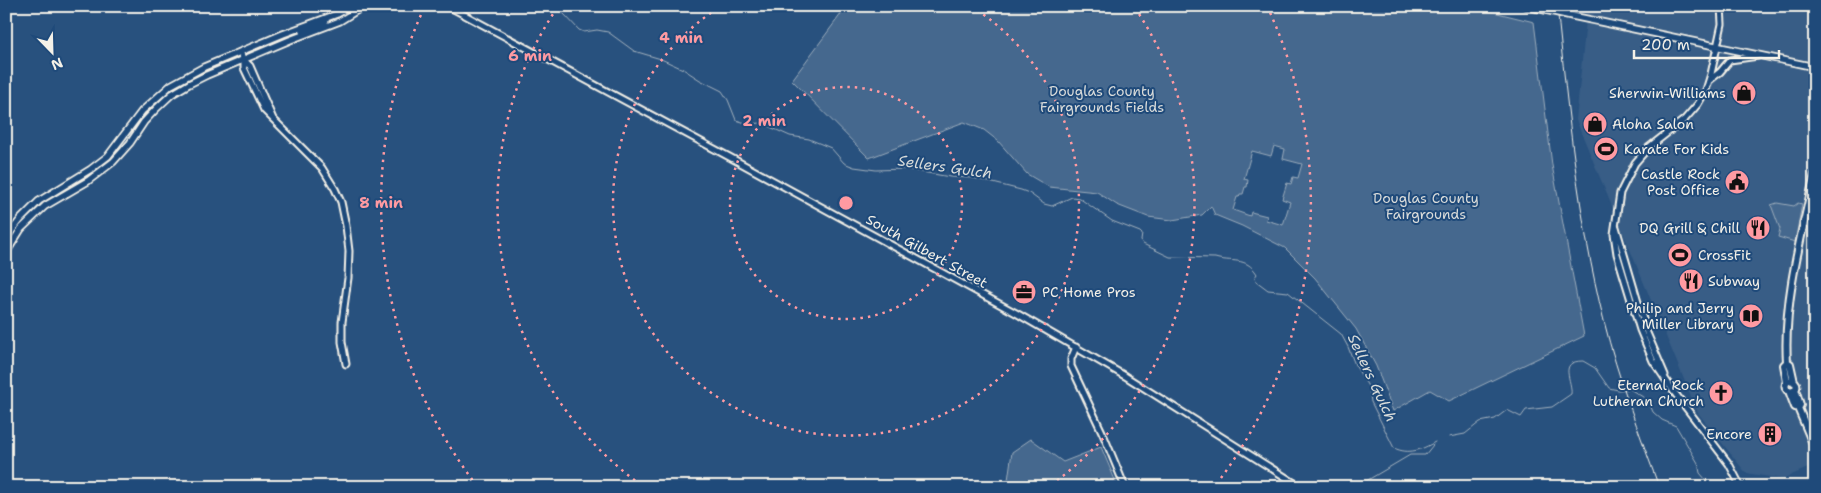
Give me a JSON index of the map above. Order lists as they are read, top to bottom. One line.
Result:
{"streets":{"street":["South Gilbert Street"]},"water":["Sellers Gulch"],"parks":["Douglas County Fairgrounds Fields","Douglas County Fairgrounds"],"places":{"shop":["Sherwin-Williams","Aloha Salon"],"sports":["Karate For Kids","CrossFit"],"public building":["Castle Rock Post Office"],"restaurant":["DQ Grill & Chill","Subway"],"office":["PC Home Pros"],"library":["Philip and Jerry Miller Library"],"church":["Eternal Rock Lutheran Church"],"building":["Encore"]},"scale_bar":"200 m","north":"bottom right","rings":["4 min","6 min","2 min","8 min"]}
